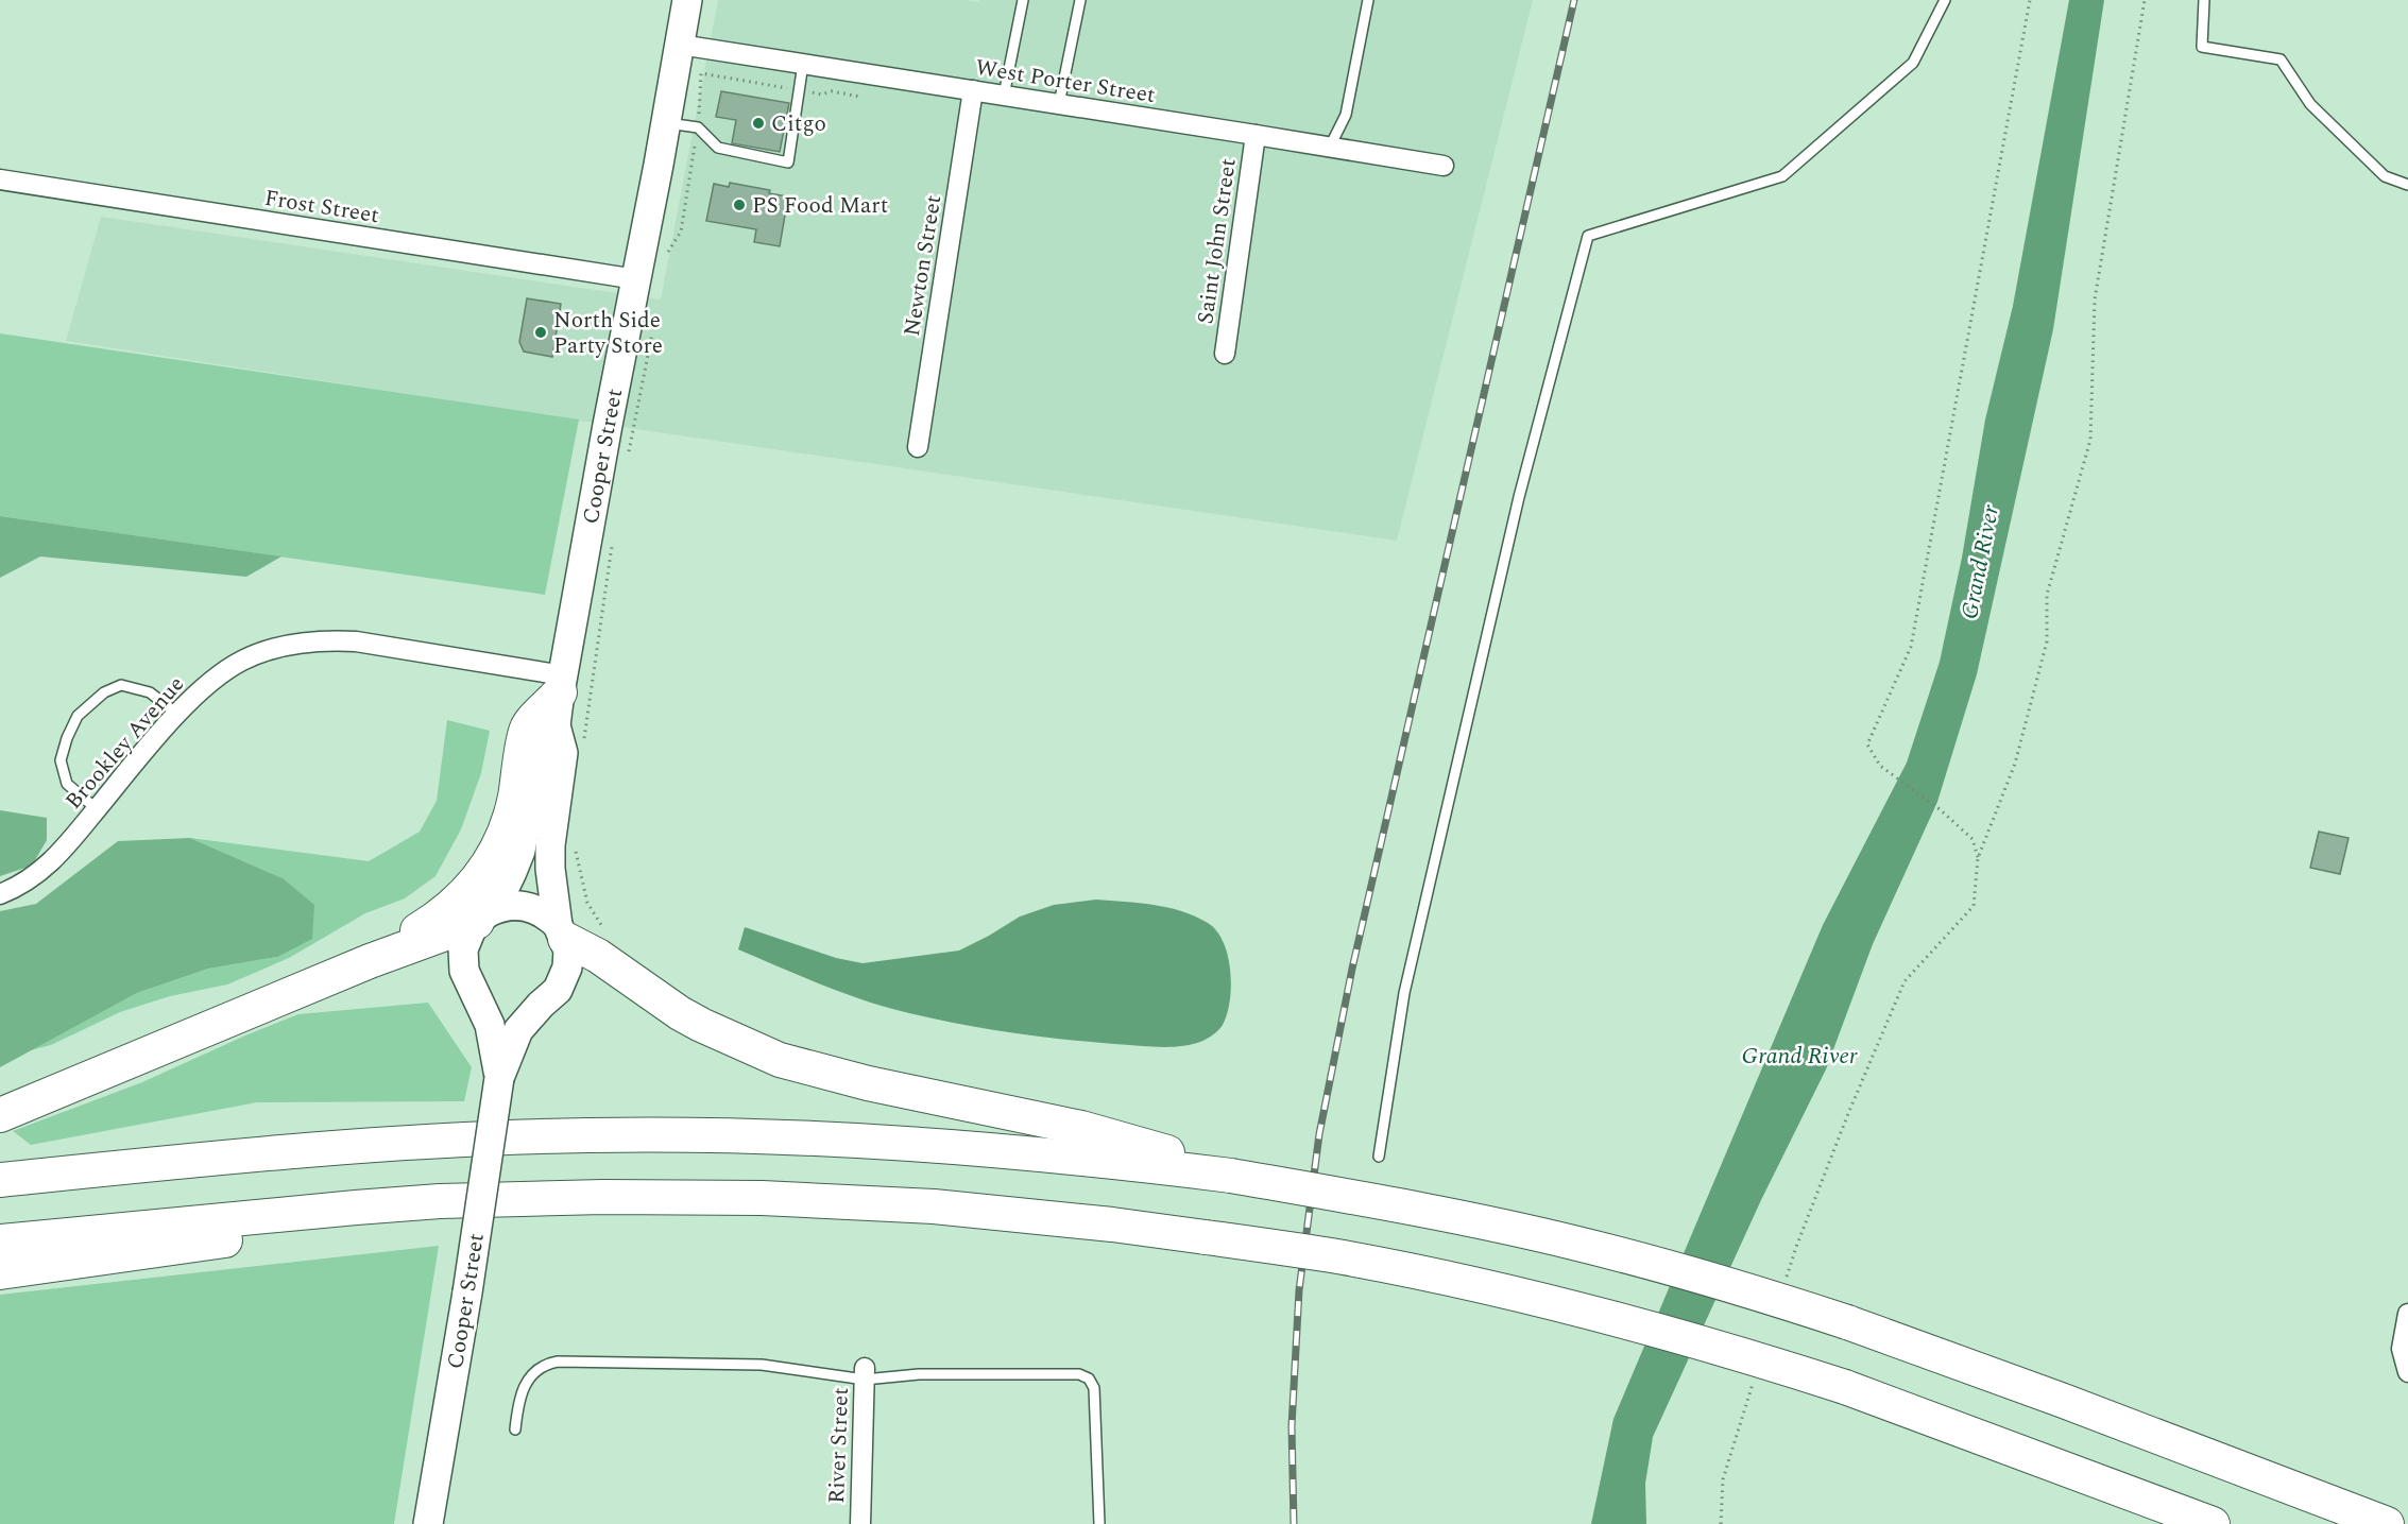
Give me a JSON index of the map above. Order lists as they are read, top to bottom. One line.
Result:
{"streets":{"main road":["Cooper Street"],"street":["West Porter Street","Frost Street","Saint John Street","Newton Street","Brookley Avenue","River Street"]},"crossings":[["West Porter Street","Saint John Street"],["West Porter Street","Newton Street"],["West Porter Street","Cooper Street"],["Frost Street","Cooper Street"],["Cooper Street","Brookley Avenue"]],"water":["Grand River"],"places":["Citgo","PS Food Mart","North Side Party Store"]}
